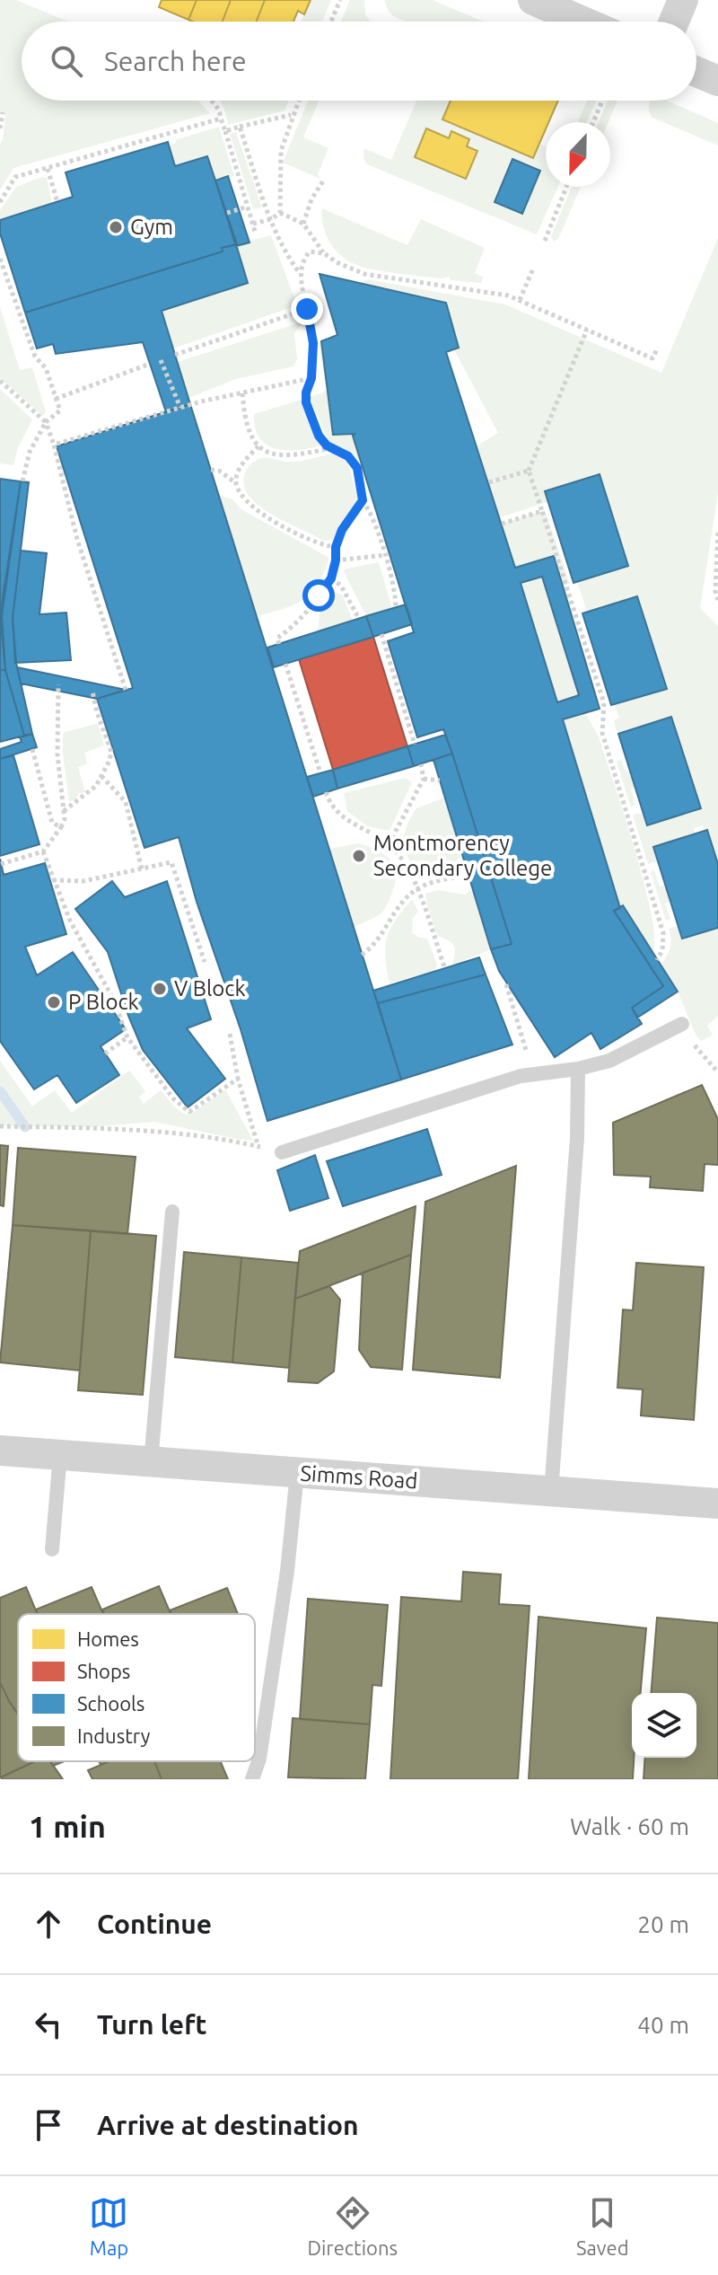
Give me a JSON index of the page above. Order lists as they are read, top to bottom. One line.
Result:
{"streets":{"street":["Simms Road"]},"places":["Gym","Montmorency Secondary College","V Block","P Block"],"legend":["Homes","Shops","Schools","Industry"],"north":"bottom","page":{"search":"Search here","heading":["1 min","Walk · 60 m"],"list":[["Continue","20 m"],["Turn left","40 m"],"Arrive at destination"],"nav":["Map","Directions","Saved"]}}
